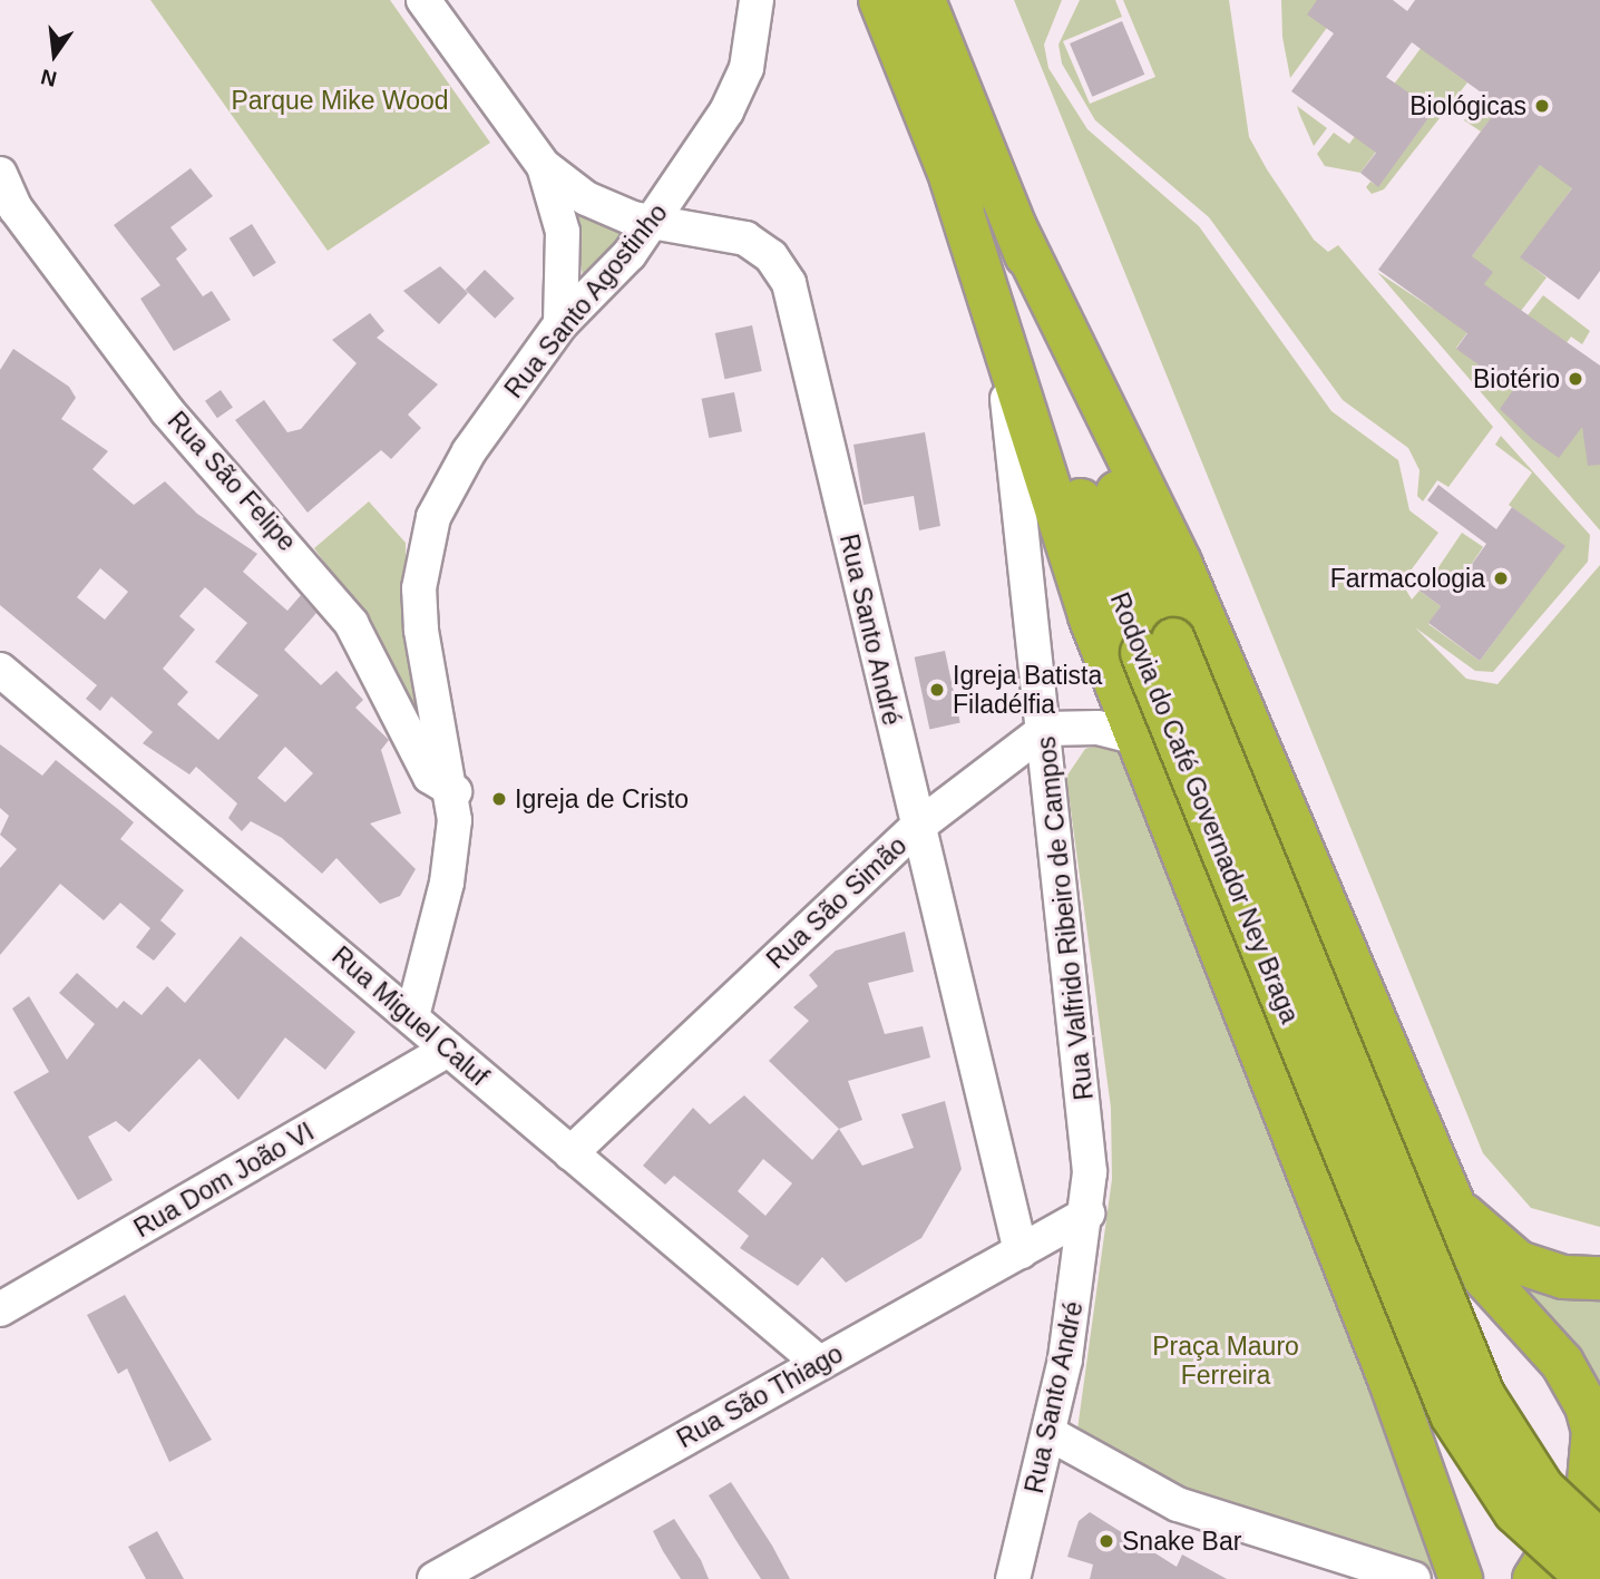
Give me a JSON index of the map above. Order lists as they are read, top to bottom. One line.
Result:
{"streets":{"highway":["Rodovia do Café Governador Ney Braga"],"street":["Rua Santo Agostinho","Rua São Felipe","Rua Santo André","Rua São Simão","Rua Valfrido Ribeiro de Campos","Rua Miguel Caluf","Rua Dom João VI","Rua São Thiago"]},"crossings":[["Rua Santo Agostinho","Rua São Felipe"],["Rua Santo Agostinho","Rua Santo André"],["Rua Santo Agostinho","Rua Miguel Caluf"],["Rua Santo André","Rua São Simão"],["Rua Santo André","Rua Valfrido Ribeiro de Campos"],["Rua Santo André","Rua São Thiago"],["Rua São Simão","Rua Valfrido Ribeiro de Campos"],["Rua São Simão","Rua Miguel Caluf"],["Rua Valfrido Ribeiro de Campos","Rua São Thiago"],["Rua Miguel Caluf","Rua Dom João VI"],["Rua Miguel Caluf","Rua São Thiago"]],"parks":["Parque Mike Wood","Praça Mauro Ferreira"],"places":["Biológicas","Biotério","Farmacologia","Igreja Batista Filadélfia","Igreja de Cristo","Snake Bar"],"north":"bottom"}
